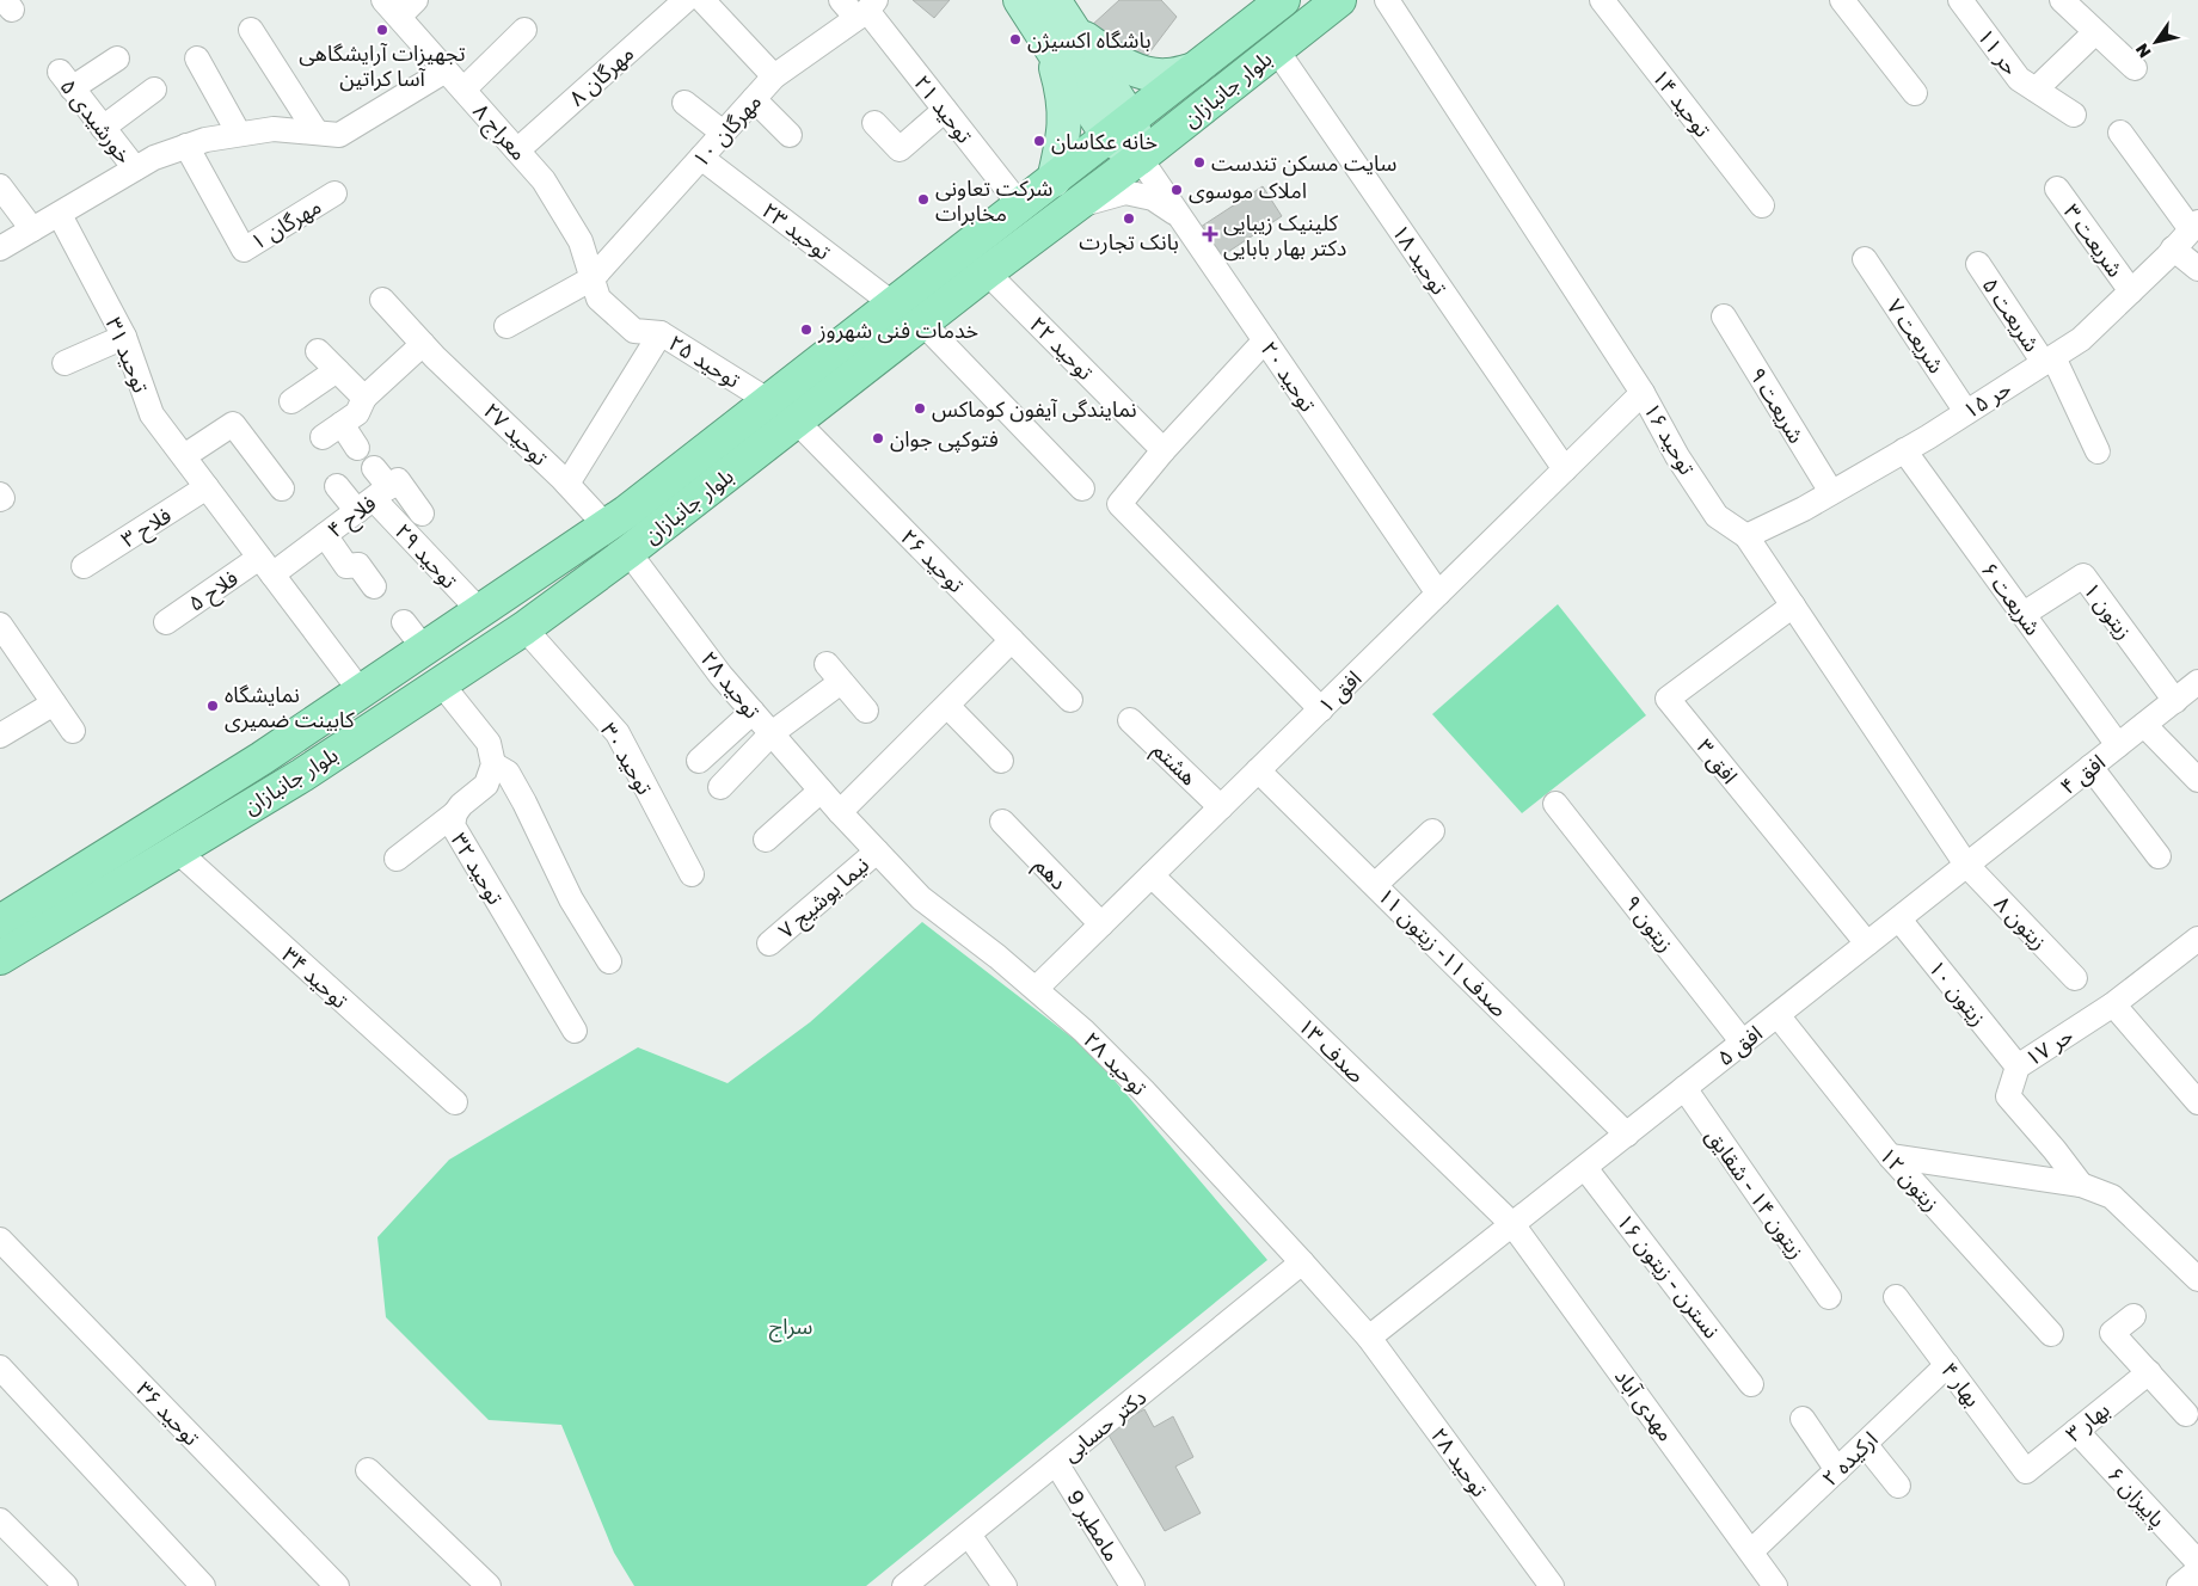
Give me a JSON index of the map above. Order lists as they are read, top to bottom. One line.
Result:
{"streets":{"highway":["بلوار جانبازان"],"street":["حر ۱۱","مهرگان ۸","توحید ۱۴","توحید ۲۱","خورشیدی ۵","مهرگان ۱۰","معراج ۸","مهرگان ۱","توحید ۲۳","شریعت ۳","توحید ۱۸","شریعت ۵","شریعت ۷","توحید ۲۲","توحید ۳۱","توحید ۲۵","توحید ۲۰","حر ۱۵","شریعت ۹","توحید ۲۷","توحید ۱۶","فلاح ۴","فلاح ۳","توحید ۲۹","توحید ۲۶","فلاح ۵","شریعت ۶","زیتون ۱","توحید ۲۸","افق ۱","توحید ۳۰","افق ۳","هشتم","افق ۴","توحید ۳۲","دهم","نیما یوشیج ۷","زیتون ۸","زیتون ۹","صدف ۱۱- زیتون ۱۱","توحید ۳۴","زیتون ۱۰","افق ۵","حر ۱۷","صدف ۱۳","زیتون ۱۲","زیتون ۱۴ - شقایق","نسترن - زیتون ۱۶","بهار ۴","مهدی آباد","توحید ۳۶","بهار ۳","دکتر حسابی","ارکیده ۲","پاییزان ۶","مامطیر 9"]},"crossings":[["مهرگان ۸","معراج ۸"],["بلوار جانبازان","توحید ۲۱"],["بلوار جانبازان","توحید ۲۳"],["بلوار جانبازان","توحید ۱۸"],["بلوار جانبازان","توحید ۲۲"],["بلوار جانبازان","توحید ۳۱"],["بلوار جانبازان","توحید ۲۵"],["بلوار جانبازان","توحید ۲۰"],["بلوار جانبازان","توحید ۲۷"],["بلوار جانبازان","توحید ۲۹"],["بلوار جانبازان","توحید ۲۶"],["بلوار جانبازان","توحید ۲۸"],["بلوار جانبازان","توحید ۳۰"],["بلوار جانبازان","توحید ۳۴"],["توحید ۲۱","مهرگان ۱۰"],["مهرگان ۱۰","معراج ۸"],["مهرگان ۱۰","توحید ۲۳"],["مهرگان ۱۰","توحید ۲۵"],["معراج ۸","توحید ۲۵"],["شریعت ۳","حر ۱۵"],["توحید ۱۸","افق ۱"],["شریعت ۵","حر ۱۵"],["شریعت ۷","حر ۱۵"],["توحید ۳۱","فلاح ۴"],["توحید ۳۱","فلاح ۳"],["توحید ۳۱","فلاح ۵"],["توحید ۲۰","افق ۱"],["حر ۱۵","شریعت ۹"],["حر ۱۵","توحید ۱۶"],["حر ۱۵","شریعت ۶"],["توحید ۱۶","افق ۱"],["توحید ۱۶","افق ۳"],["توحید ۱۶","افق ۴"],["توحید ۱۶","زیتون ۸"],["توحید ۱۶","افق ۵"],["فلاح ۴","توحید ۲۹"],["فلاح ۴","فلاح ۵"],["شریعت ۶","زیتون ۱"],["شریعت ۶","افق ۴"],["زیتون ۱","افق ۴"],["توحید ۲۸","افق ۱"],["توحید ۲۸","نیما یوشیج ۷"],["توحید ۲۸","دکتر حسابی"],["افق ۱","هشتم"],["افق ۱","دهم"],["افق ۱","صدف ۱۱- زیتون ۱۱"],["افق ۱","صدف ۱۳"],["افق ۳","افق ۵"],["افق ۴","زیتون ۸"],["افق ۴","افق ۵"],["زیتون ۸","افق ۵"],["زیتون ۹","افق ۵"],["صدف ۱۱- زیتون ۱۱","افق ۵"],["زیتون ۱۰","افق ۵"],["زیتون ۱۰","حر ۱۷"],["افق ۵","صدف ۱۳"],["افق ۵","زیتون ۱۲"],["افق ۵","زیتون ۱۴ - شقایق"],["افق ۵","نسترن - زیتون ۱۶"],["افق ۵","مهدی آباد"],["صدف ۱۳","مهدی آباد"],["بهار ۴","بهار ۳"],["بهار ۴","ارکیده ۲"],["مهدی آباد","ارکیده ۲"],["بهار ۳","پاییزان ۶"],["دکتر حسابی","مامطیر 9"]],"parks":["سراج"],"places":{"other":["تجهیزات آرایشگاهی آسا کراتین","باشگاه اکسیژن","خانه عکاسان","سایت مسکن تندست","املاک موسوی","شرکت تعاونی مخابرات","بانک تجارت","خدمات فنی شهروز","نمایندگی آیفون کوماکس","فتوکپی جوان","نمایشگاه کابینت ضمیری"],"health":["کلینیک زیبایی دکتر بهار بابایی"]},"north":"bottom left"}
